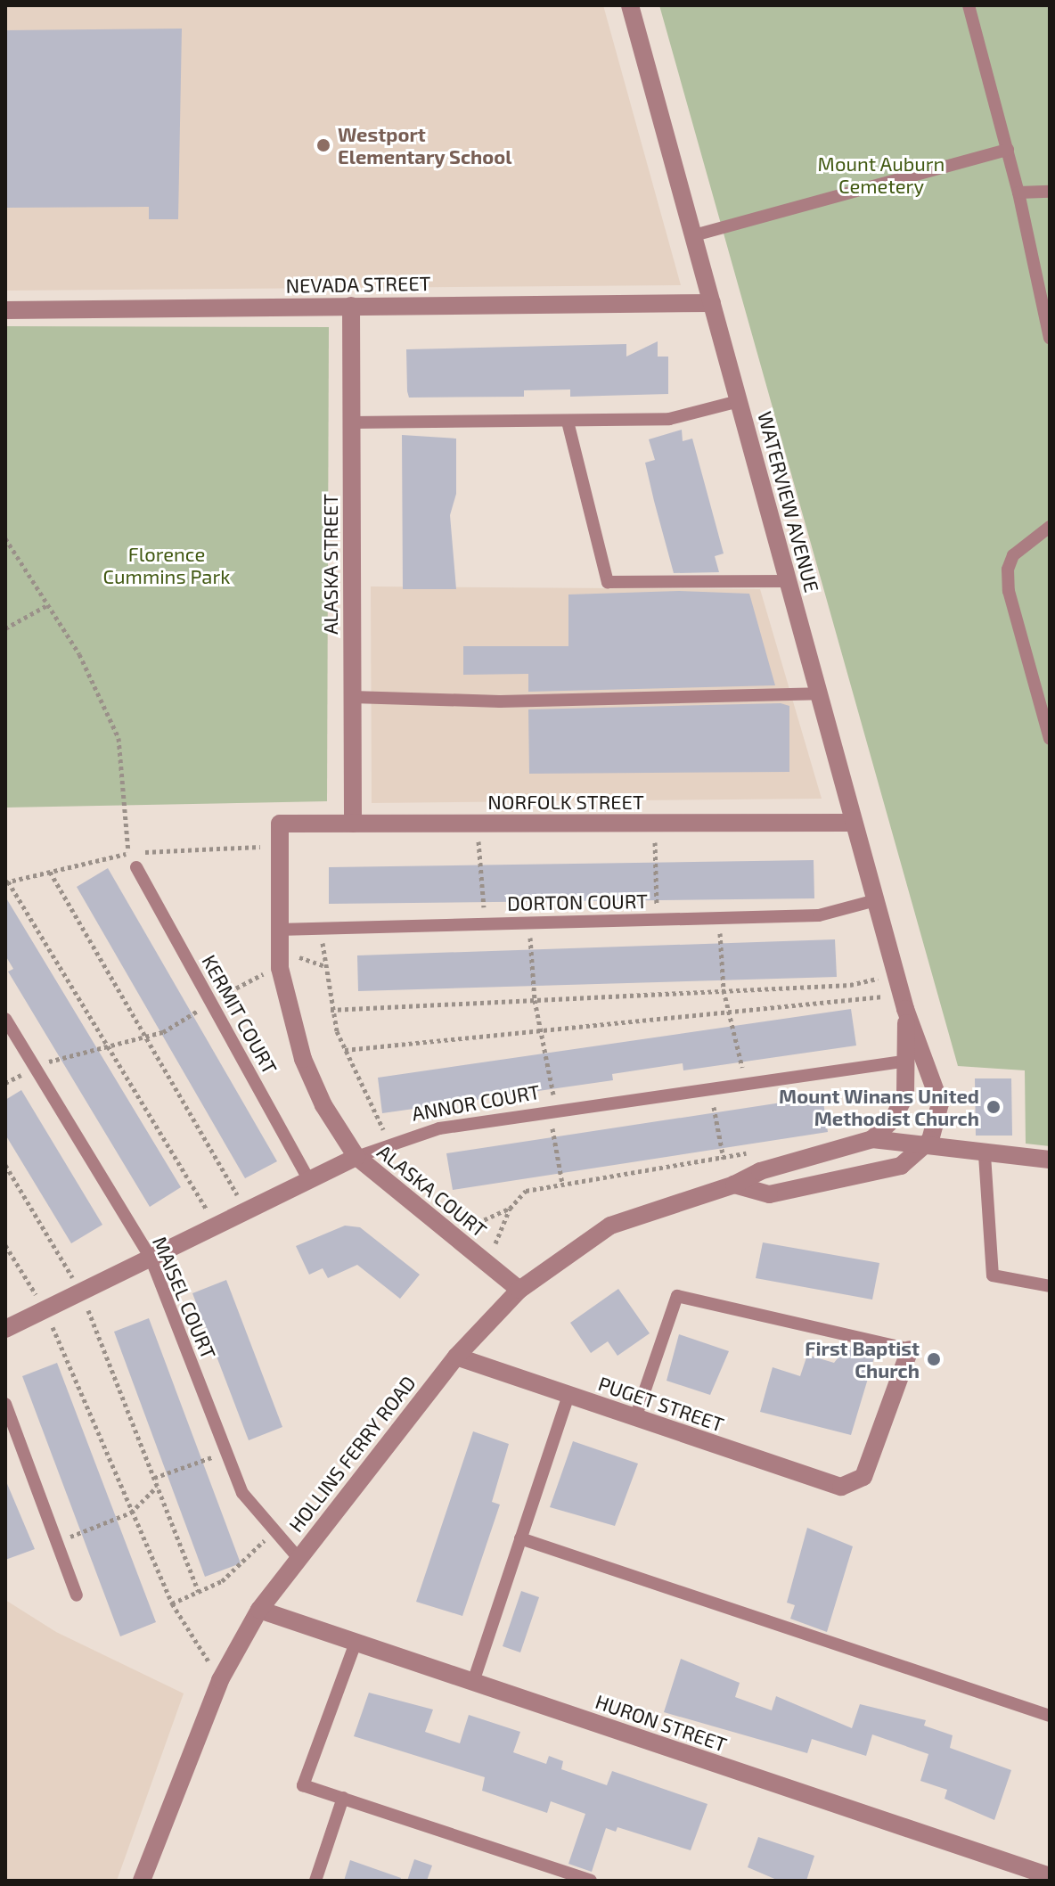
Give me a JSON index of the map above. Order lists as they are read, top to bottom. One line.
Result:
{"streets":{"street":["NEVADA STREET","WATERVIEW AVENUE","ALASKA STREET","NORFOLK STREET","ANNOR COURT","ALASKA COURT","PUGET STREET","HOLLINS FERRY ROAD","HURON STREET"],"lane":["DORTON COURT","KERMIT COURT","MAISEL COURT"]},"crossings":[["NEVADA STREET","WATERVIEW AVENUE"],["NEVADA STREET","ALASKA STREET"],["WATERVIEW AVENUE","NORFOLK STREET"],["WATERVIEW AVENUE","DORTON COURT"],["WATERVIEW AVENUE","ANNOR COURT"],["WATERVIEW AVENUE","HOLLINS FERRY ROAD"],["ALASKA STREET","NORFOLK STREET"],["NORFOLK STREET","ALASKA COURT"],["DORTON COURT","ALASKA COURT"],["KERMIT COURT","ANNOR COURT"],["ANNOR COURT","ALASKA COURT"],["ANNOR COURT","MAISEL COURT"],["ALASKA COURT","HOLLINS FERRY ROAD"],["MAISEL COURT","HOLLINS FERRY ROAD"],["PUGET STREET","HOLLINS FERRY ROAD"],["HOLLINS FERRY ROAD","HURON STREET"]],"parks":["Mount Auburn Cemetery","Florence Cummins Park"],"places":["Westport Elementary School","Mount Winans United Methodist Church","First Baptist Church"]}
